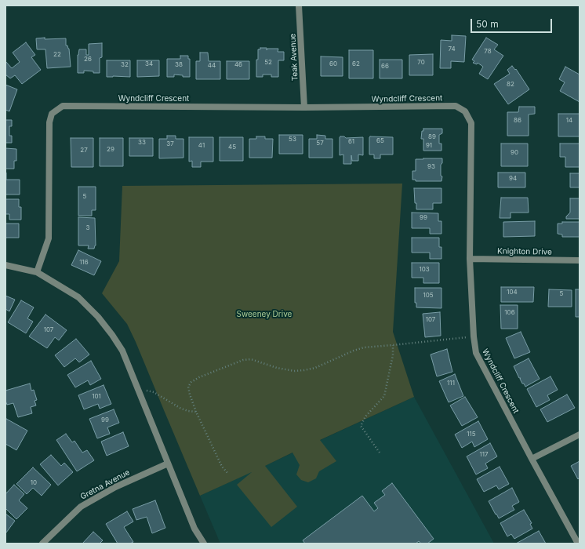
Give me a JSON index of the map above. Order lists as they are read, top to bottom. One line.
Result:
{"streets":{"street":["Teak Avenue","Wyndcliff Crescent","Knighton Drive","Gretna Avenue"]},"crossings":[["Teak Avenue","Wyndcliff Crescent"],["Wyndcliff Crescent","Knighton Drive"]],"parks":["Sweeney Drive"],"house_numbers":["74","78","22","26","52","70","34","60","62","32","38","46","44","66","82","86","14","89","53","65","61","33","57","37","41","91","45","29","27","90","93","94","5","99","3","116","103","104","5","105","106","107","107","111","101","99","115","117","10"],"scale_bar":"50 m"}
